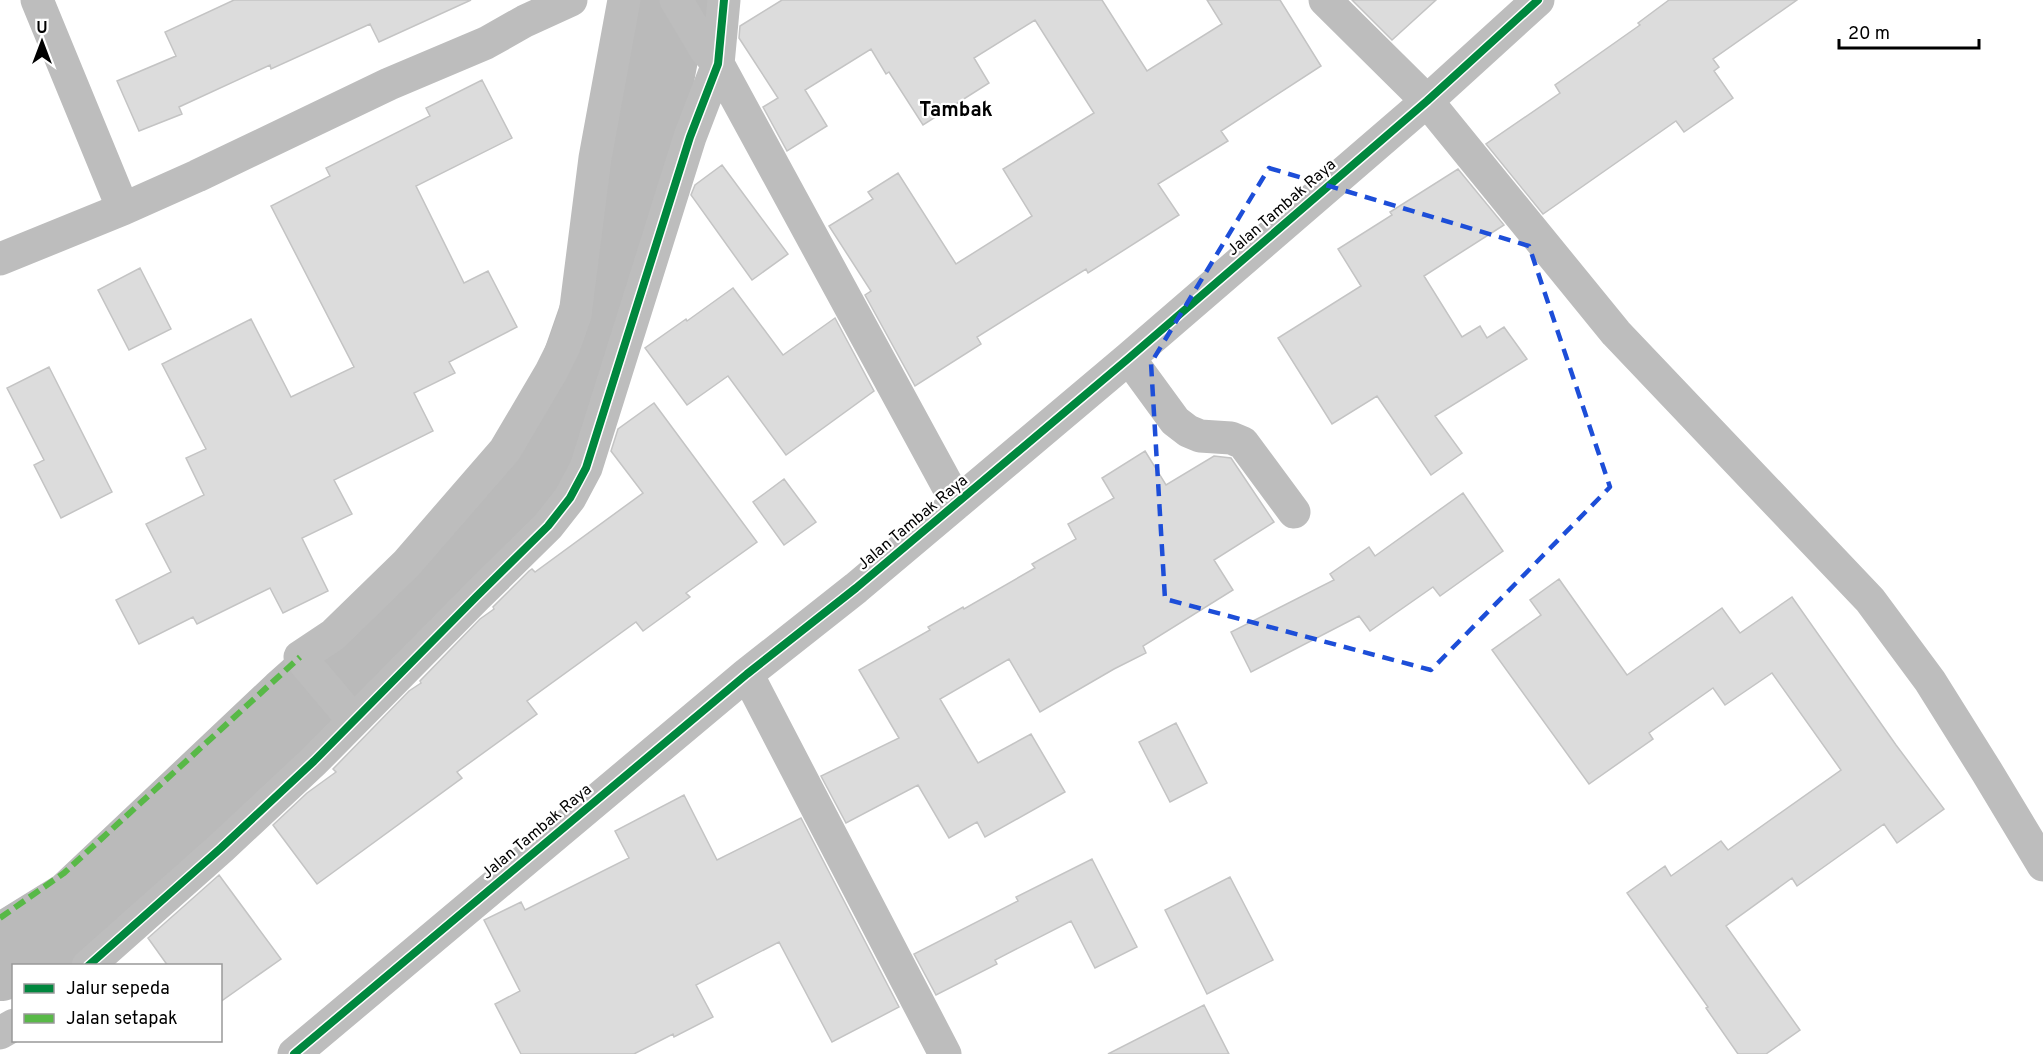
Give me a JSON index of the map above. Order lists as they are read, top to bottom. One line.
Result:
{"streets":{"street":["Jalan Tambak Raya"]},"districts":["Tambak"],"legend":["Jalur sepeda","Jalan setapak"],"scale_bar":"20 m","north":"top"}
